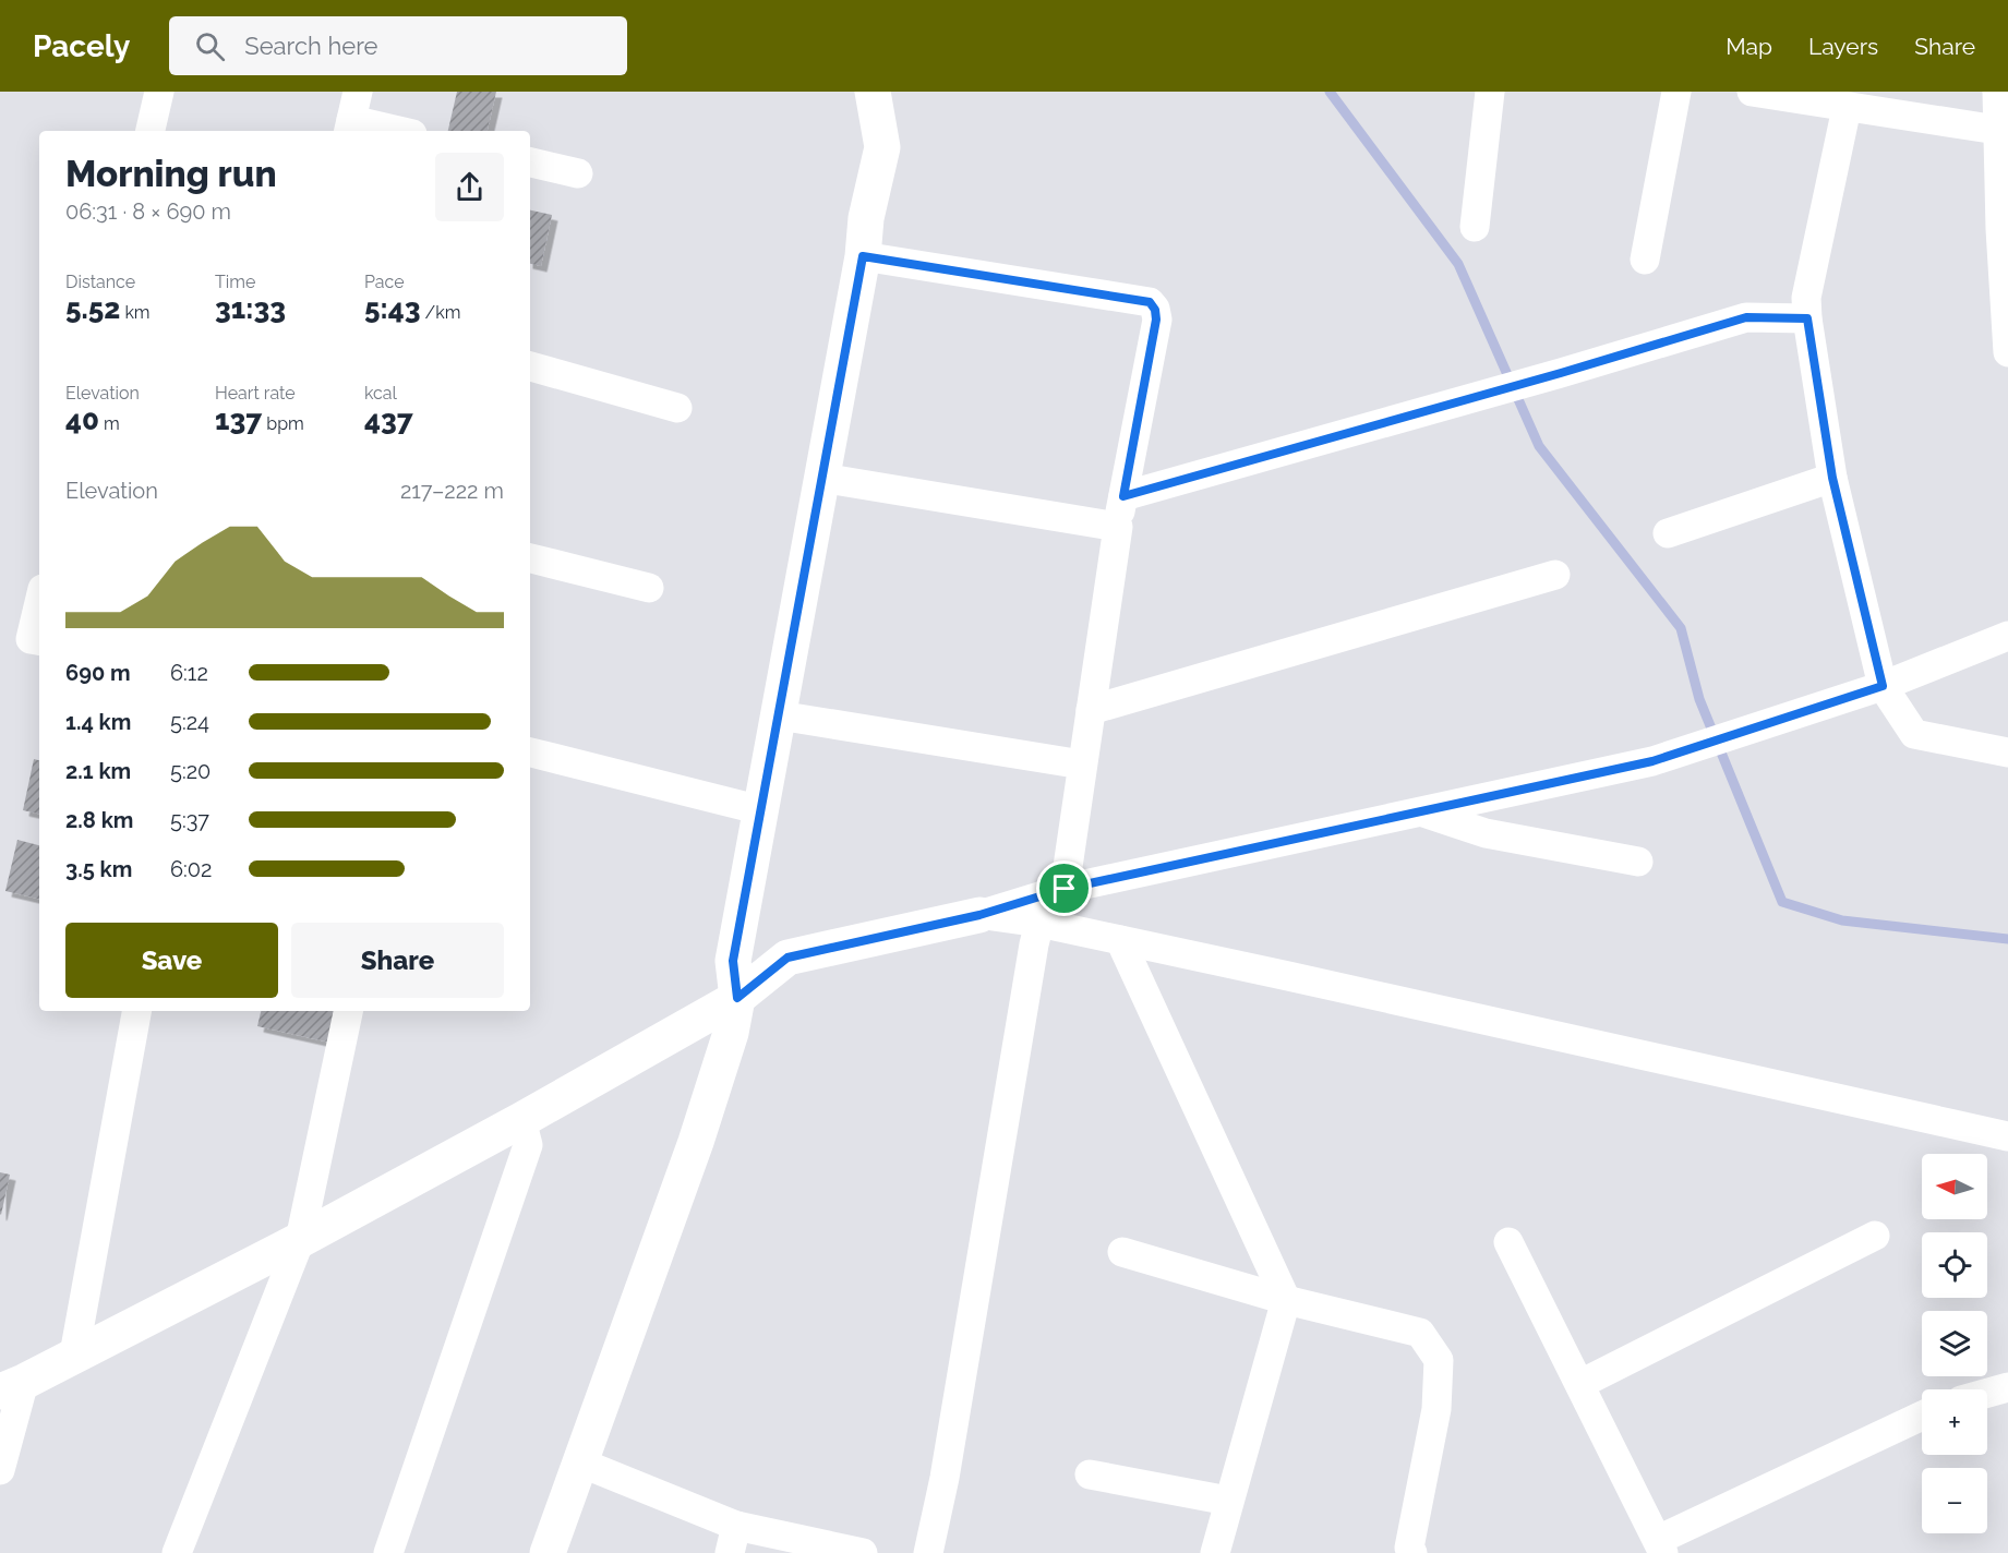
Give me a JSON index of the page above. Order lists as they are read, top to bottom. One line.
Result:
{"north":"left","page":{"header":"Pacely","search":"Search here","nav":["Map","Layers","Share"],"heading":["Morning run","06:31 · 8 × 690 m"],"stats":[["Distance","5.52 km"],["Time","31:33"],["Pace","5:43 /km"],["Elevation","40 m"],["Heart rate","137 bpm"],["kcal","437"]],"chart":["Elevation","217–222 m"],"list":[{"name":"690 m","note":"6:12"},{"name":"1.4 km","note":"5:24"},{"name":"2.1 km","note":"5:20"},{"name":"2.8 km","note":"5:37"},{"name":"3.5 km","note":"6:02"}],"buttons":["Save","Share"],"map_buttons":["+","−"]}}
